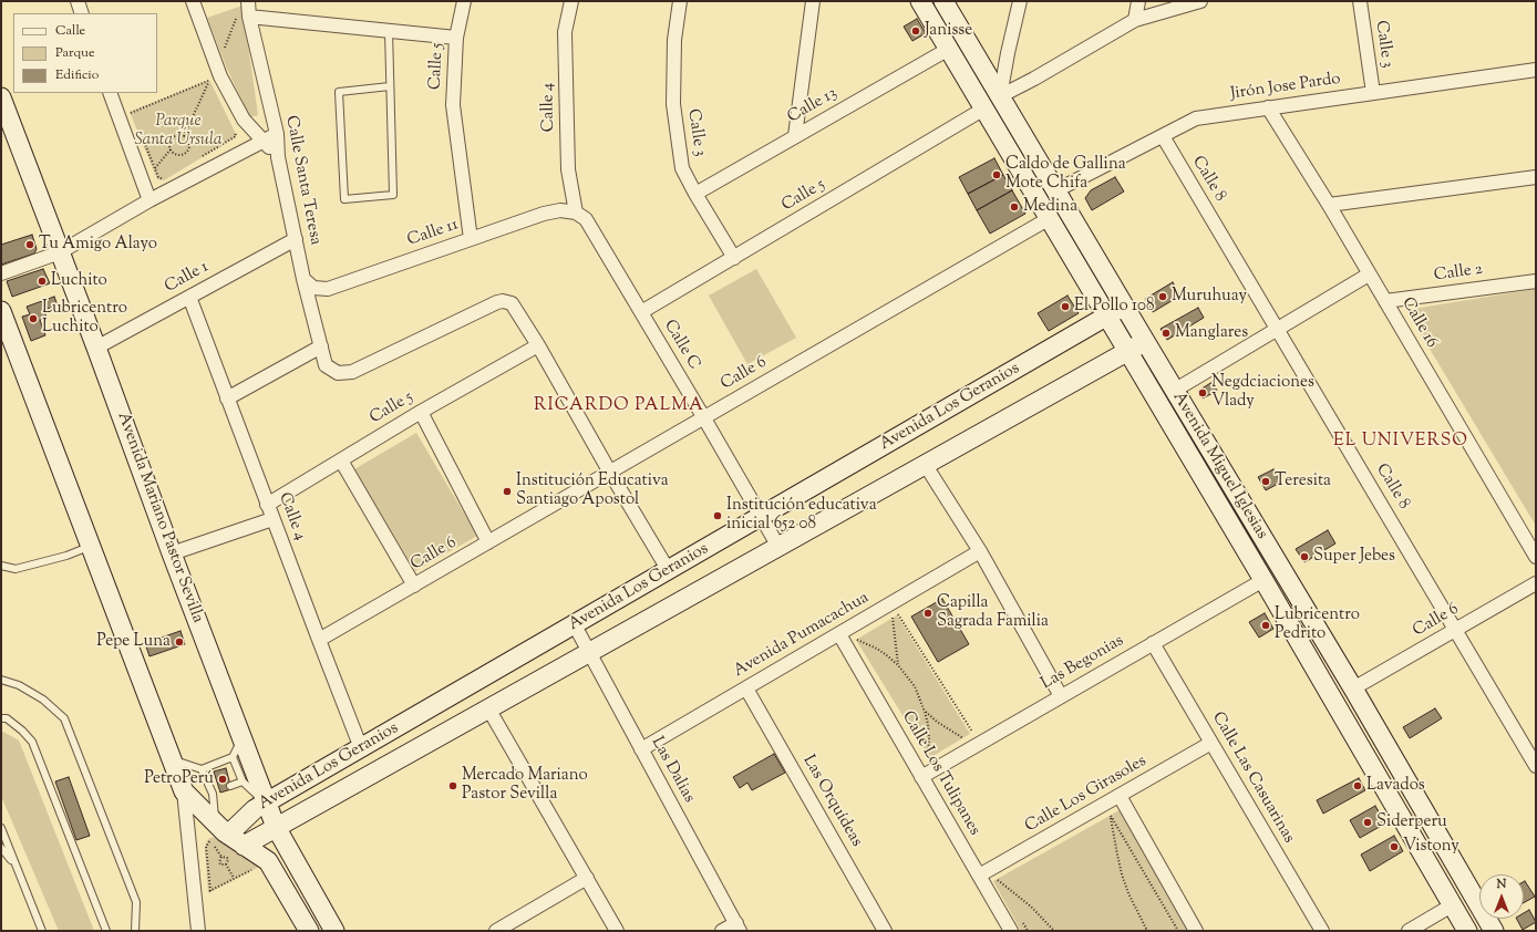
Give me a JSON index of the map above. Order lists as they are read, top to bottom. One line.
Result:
{"streets":{"main road":["Avenida Los Geranios","Avenida Miguel Iglesias","Avenida Mariano Pastor Sevilla"],"street":["Calle 3","Calle 5","Jirón Jose Pardo","Calle 13","Calle 4","Calle 8","Calle Santa Teresa","Calle 11","Calle 2","Calle 1","Calle 16","Calle C","Calle 6","Avenida Pumacachua","Las Begonias","Las Dalias","Calle Los Tulipanes","Calle Las Casuarinas","Calle Los Girasoles","Las Orquídeas"]},"crossings":[["Calle 3","Calle 5"],["Calle 3","Jirón Jose Pardo"],["Calle 3","Calle 13"],["Calle 5","Calle 4"],["Calle 5","Calle Santa Teresa"],["Calle 5","Calle 11"],["Calle 5","Calle C"],["Calle 5","Avenida Miguel Iglesias"],["Jirón Jose Pardo","Calle 8"],["Jirón Jose Pardo","Calle 16"],["Jirón Jose Pardo","Avenida Miguel Iglesias"],["Calle 13","Avenida Miguel Iglesias"],["Calle 4","Calle 11"],["Calle 4","Calle 1"],["Calle 4","Calle C"],["Calle 4","Calle 6"],["Calle 4","Avenida Los Geranios"],["Calle 8","Calle 6"],["Calle Santa Teresa","Calle 11"],["Calle Santa Teresa","Calle 1"],["Calle 11","Calle C"],["Calle 2","Calle 16"],["Calle 1","Avenida Mariano Pastor Sevilla"],["Calle C","Calle 6"],["Calle C","Avenida Los Geranios"],["Calle 6","Avenida Miguel Iglesias"],["Avenida Los Geranios","Avenida Miguel Iglesias"],["Avenida Los Geranios","Avenida Mariano Pastor Sevilla"],["Avenida Los Geranios","Las Dalias"],["Avenida Miguel Iglesias","Las Begonias"],["Avenida Pumacachua","Las Dalias"],["Avenida Pumacachua","Calle Los Tulipanes"],["Avenida Pumacachua","Las Orquídeas"],["Las Begonias","Calle Los Tulipanes"],["Las Begonias","Calle Las Casuarinas"],["Calle Los Tulipanes","Calle Los Girasoles"],["Calle Las Casuarinas","Calle Los Girasoles"]],"districts":["RICARDO PALMA","EL UNIVERSO"],"parks":["Parque Santa Úrsula"],"places":["Janisse","Caldo de Gallina Mote Chifa","Medina","Tu Amigo Alayo","Luchito","Muruhuay","El Pollo 108","Lubricentro Luchito","Manglares","Negdciaciones Vlady","Teresita","Institución Educativa Santiago Apostol","Institución educativa inicial 652 08","Super Jebes","Capilla Sagrada Familia","Lubricentro Pedrito","Pepe Luna","PetroPerú","Mercado Mariano Pastor Sevilla","Lavados","Siderperu","Vistony"],"legend":["Calle","Parque","Edificio"],"north":"top"}
